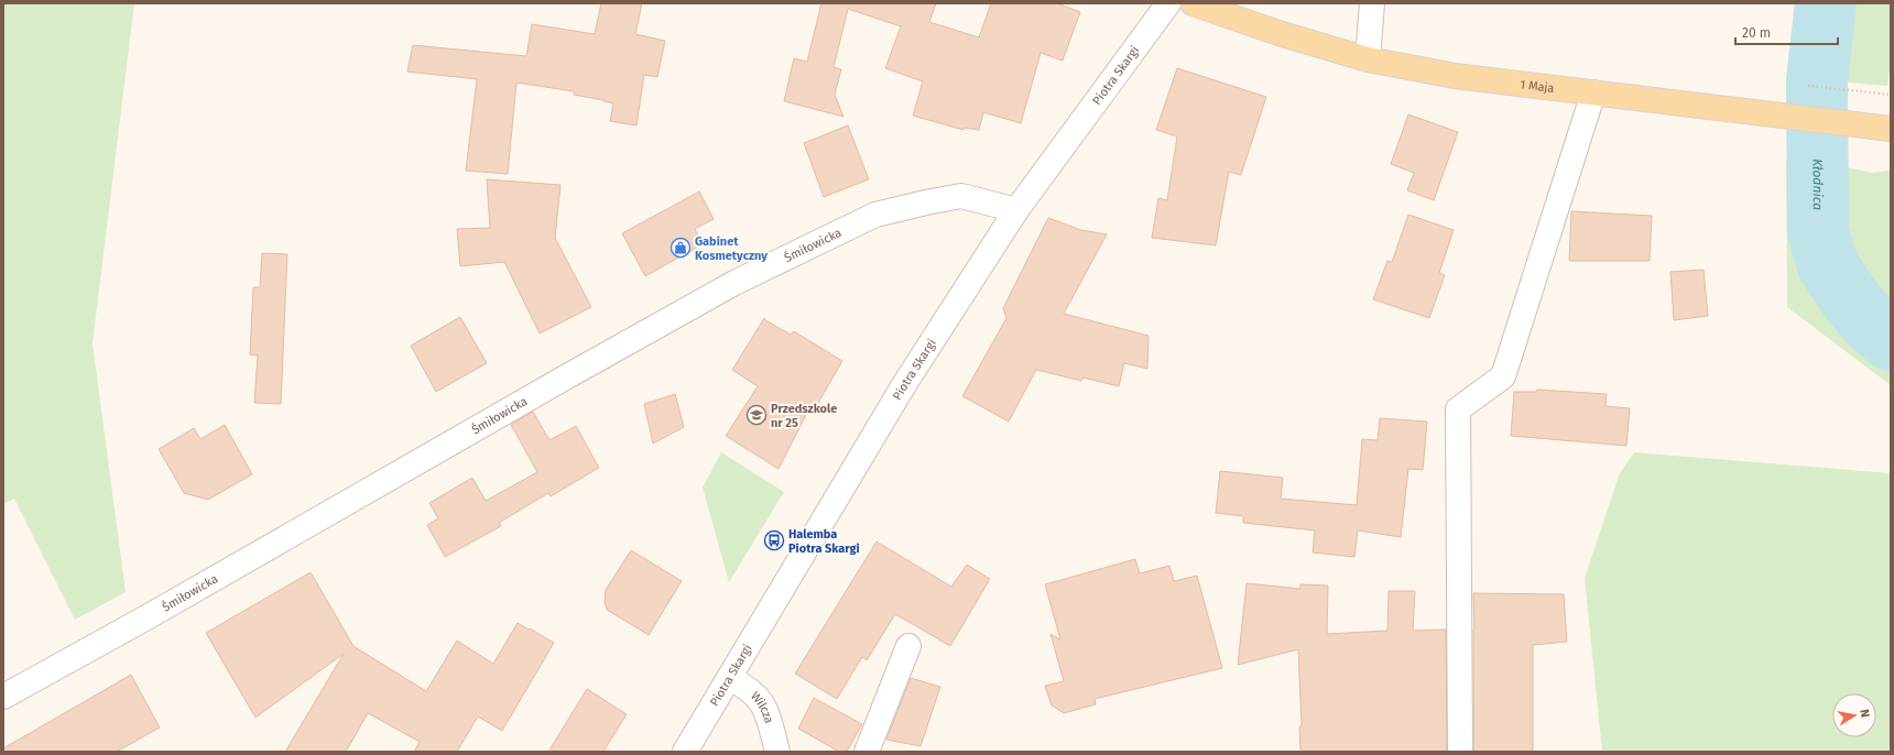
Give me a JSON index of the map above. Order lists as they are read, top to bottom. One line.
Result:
{"streets":{"main road":["1 Maja"],"street":["Piotra Skargi","Śmiłowicka","Wilcza"]},"crossings":[["Piotra Skargi","Śmiłowicka"],["Piotra Skargi","Wilcza"]],"water":["Kłodnica"],"places":{"shop":["Gabinet Kosmetyczny"],"school or university":["Przedszkole nr 25"],"bus stop":["Halemba Piotra Skargi"]},"scale_bar":"20 m","north":"right"}
